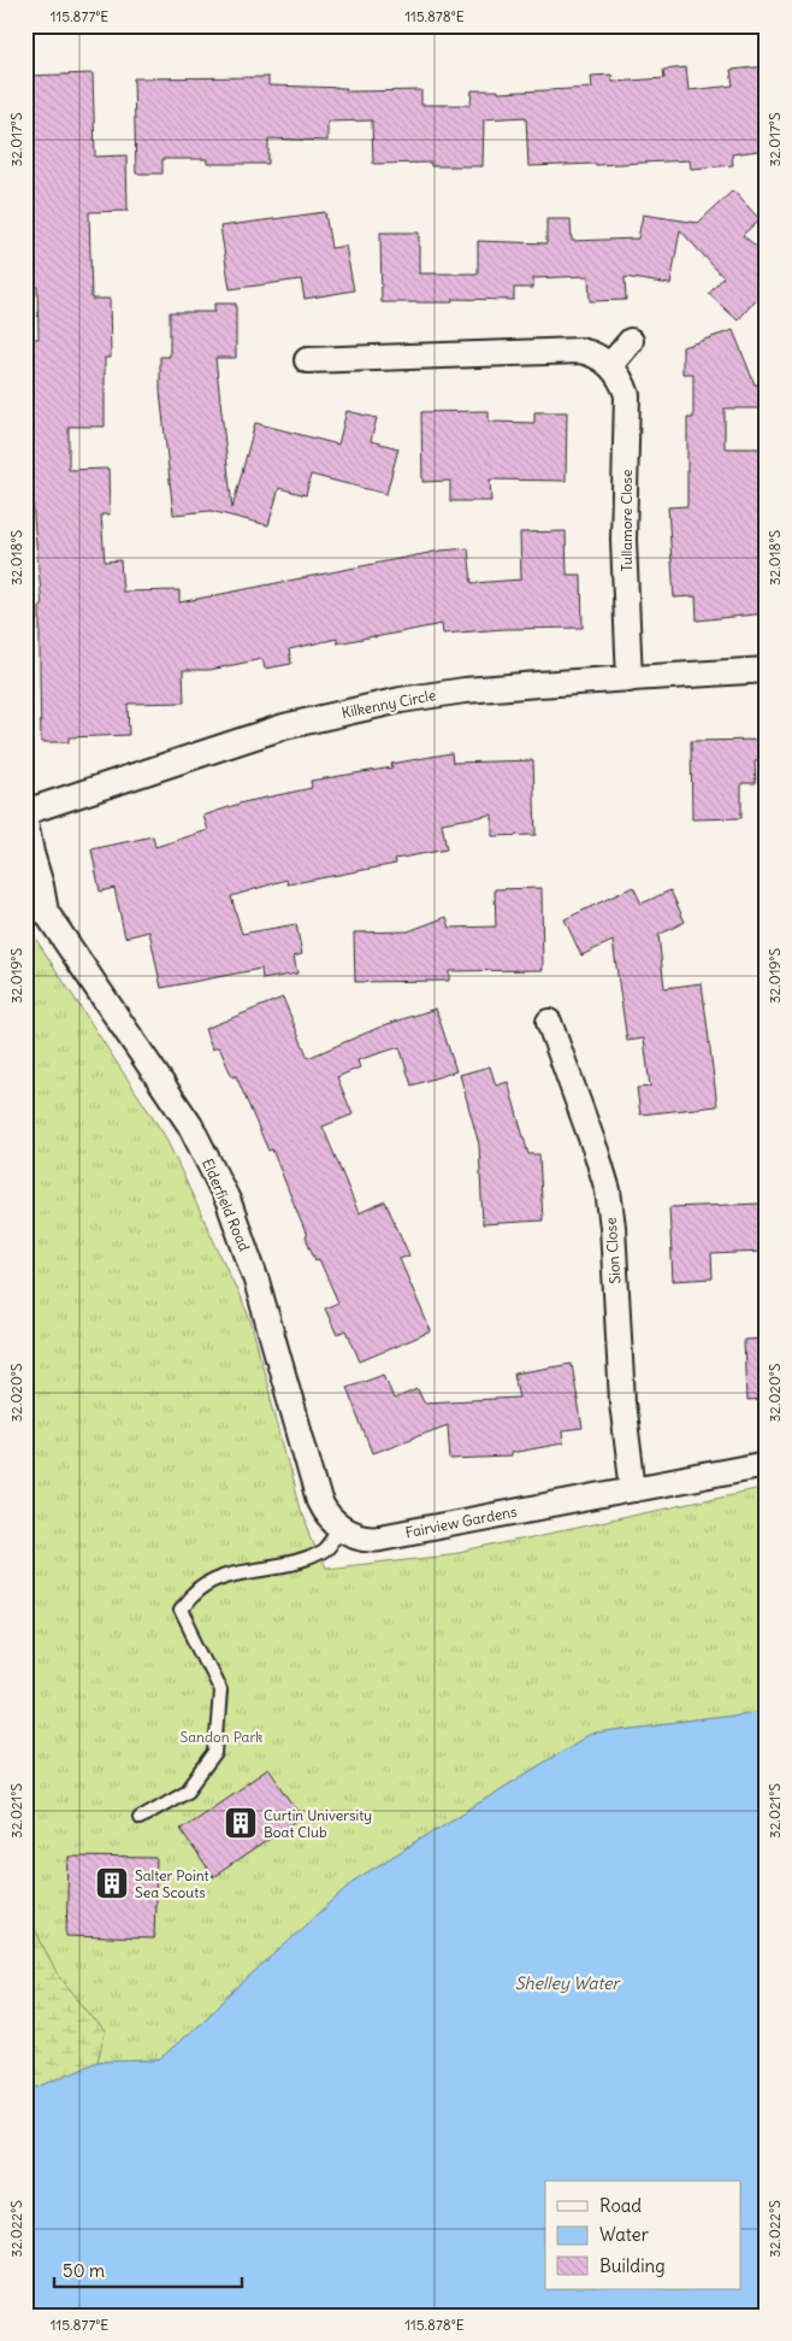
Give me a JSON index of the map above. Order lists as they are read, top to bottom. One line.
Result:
{"streets":{"street":["Tullamore Close","Kilkenny Circle","Elderfield Road","Sion Close","Fairview Gardens"]},"crossings":[["Tullamore Close","Kilkenny Circle"],["Elderfield Road","Fairview Gardens"],["Sion Close","Fairview Gardens"]],"water":["Shelley Water"],"parks":["Sandon Park"],"places":{"building":["Curtin University Boat Club","Salter Point Sea Scouts"]},"legend":["Road","Water","Building"],"scale_bar":"50 m","coordinates":["115.877°E","115.878°E","32.017°S","32.018°S","32.019°S","32.020°S","32.021°S","32.022°S"]}
